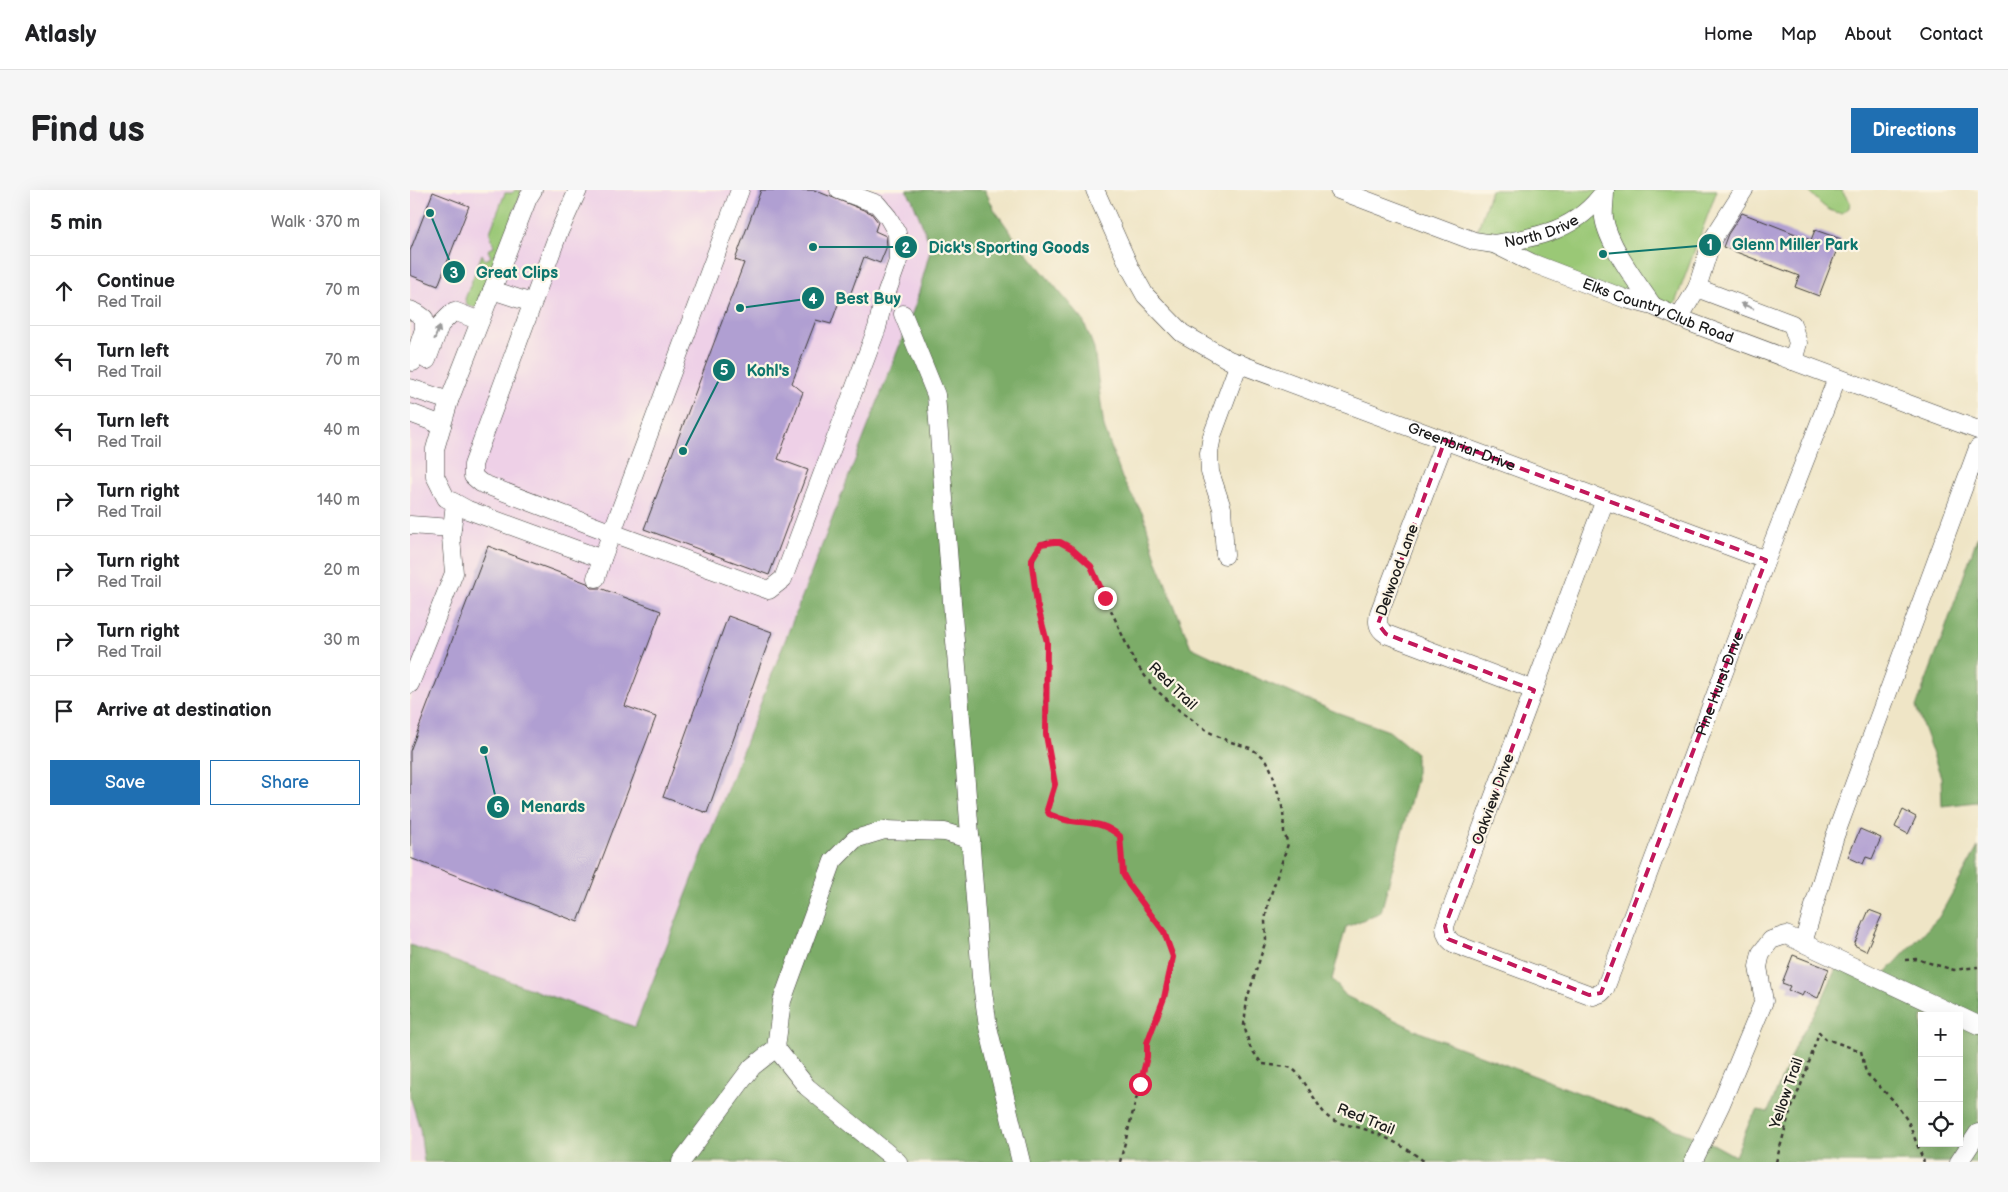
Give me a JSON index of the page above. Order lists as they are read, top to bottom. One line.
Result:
{"streets":{"street":["North Drive","Elks Country Club Road","Greenbriar Drive","Delwood Lane","Pine Hurst Drive","Oakview Drive"],"path":["Red Trail","Yellow Trail"]},"crossings":[["North Drive","Elks Country Club Road"],["Elks Country Club Road","Pine Hurst Drive"],["Greenbriar Drive","Delwood Lane"],["Greenbriar Drive","Pine Hurst Drive"],["Greenbriar Drive","Oakview Drive"],["Delwood Lane","Oakview Drive"],["Pine Hurst Drive","Oakview Drive"]],"places":["Great Clips","Dick's Sporting Goods","Glenn Miller Park","Best Buy","Kohl's","Menards"],"page":{"header":"Atlasly","nav":["Home","Map","About","Contact"],"buttons":["Directions",["Save","Share"]],"title":"Find us","heading":["5 min","Walk · 370 m"],"list":[["Continue","Red Trail","70 m"],["Turn left","Red Trail","70 m"],["Turn left","Red Trail","40 m"],["Turn right","Red Trail","140 m"],["Turn right","Red Trail","20 m"],["Turn right","Red Trail","30 m"],"Arrive at destination"],"map_buttons":["+","−"]}}
